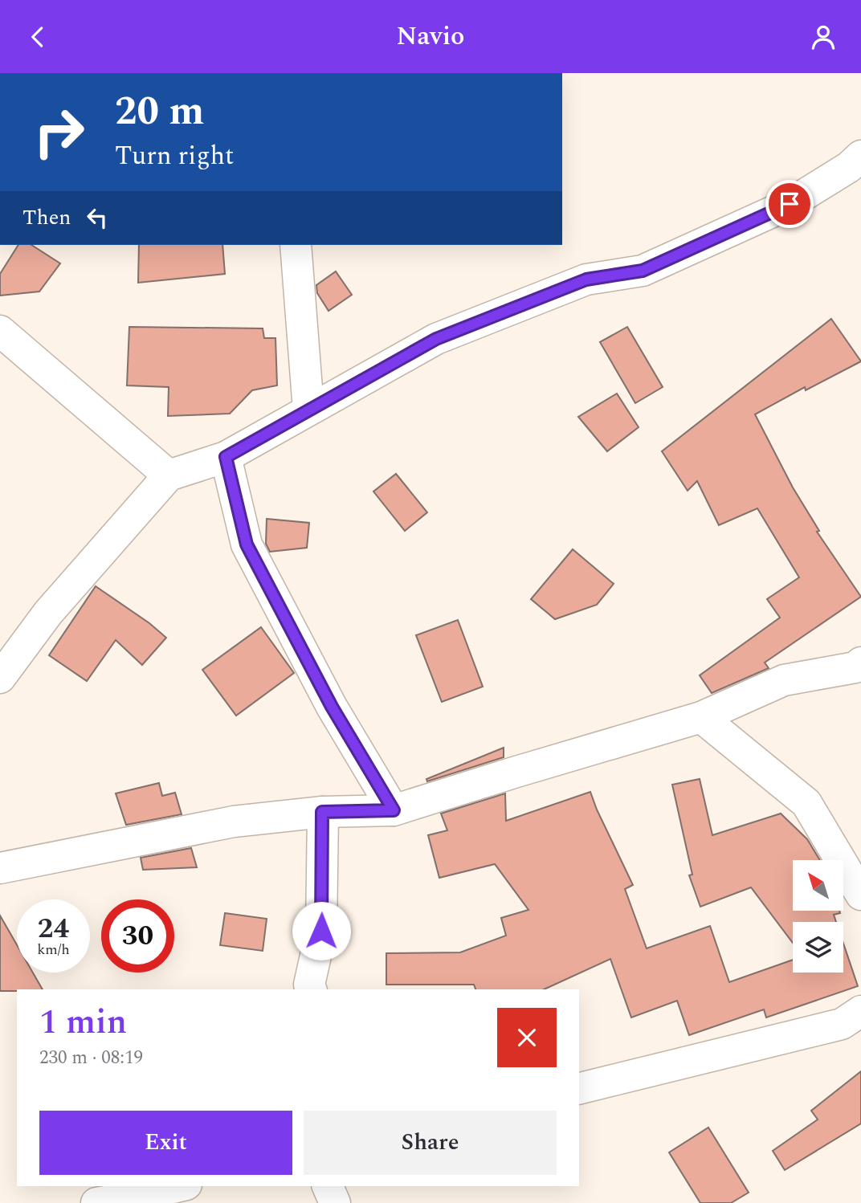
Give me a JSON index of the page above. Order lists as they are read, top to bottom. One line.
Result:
{"north":"top left","page":{"header":"Navio","turn":["20 m","Turn right"],"then":"Then","speed":"24 km/h","limit":"30","heading":["1 min","230 m · 08:19"],"buttons":["Exit","Share"]}}
